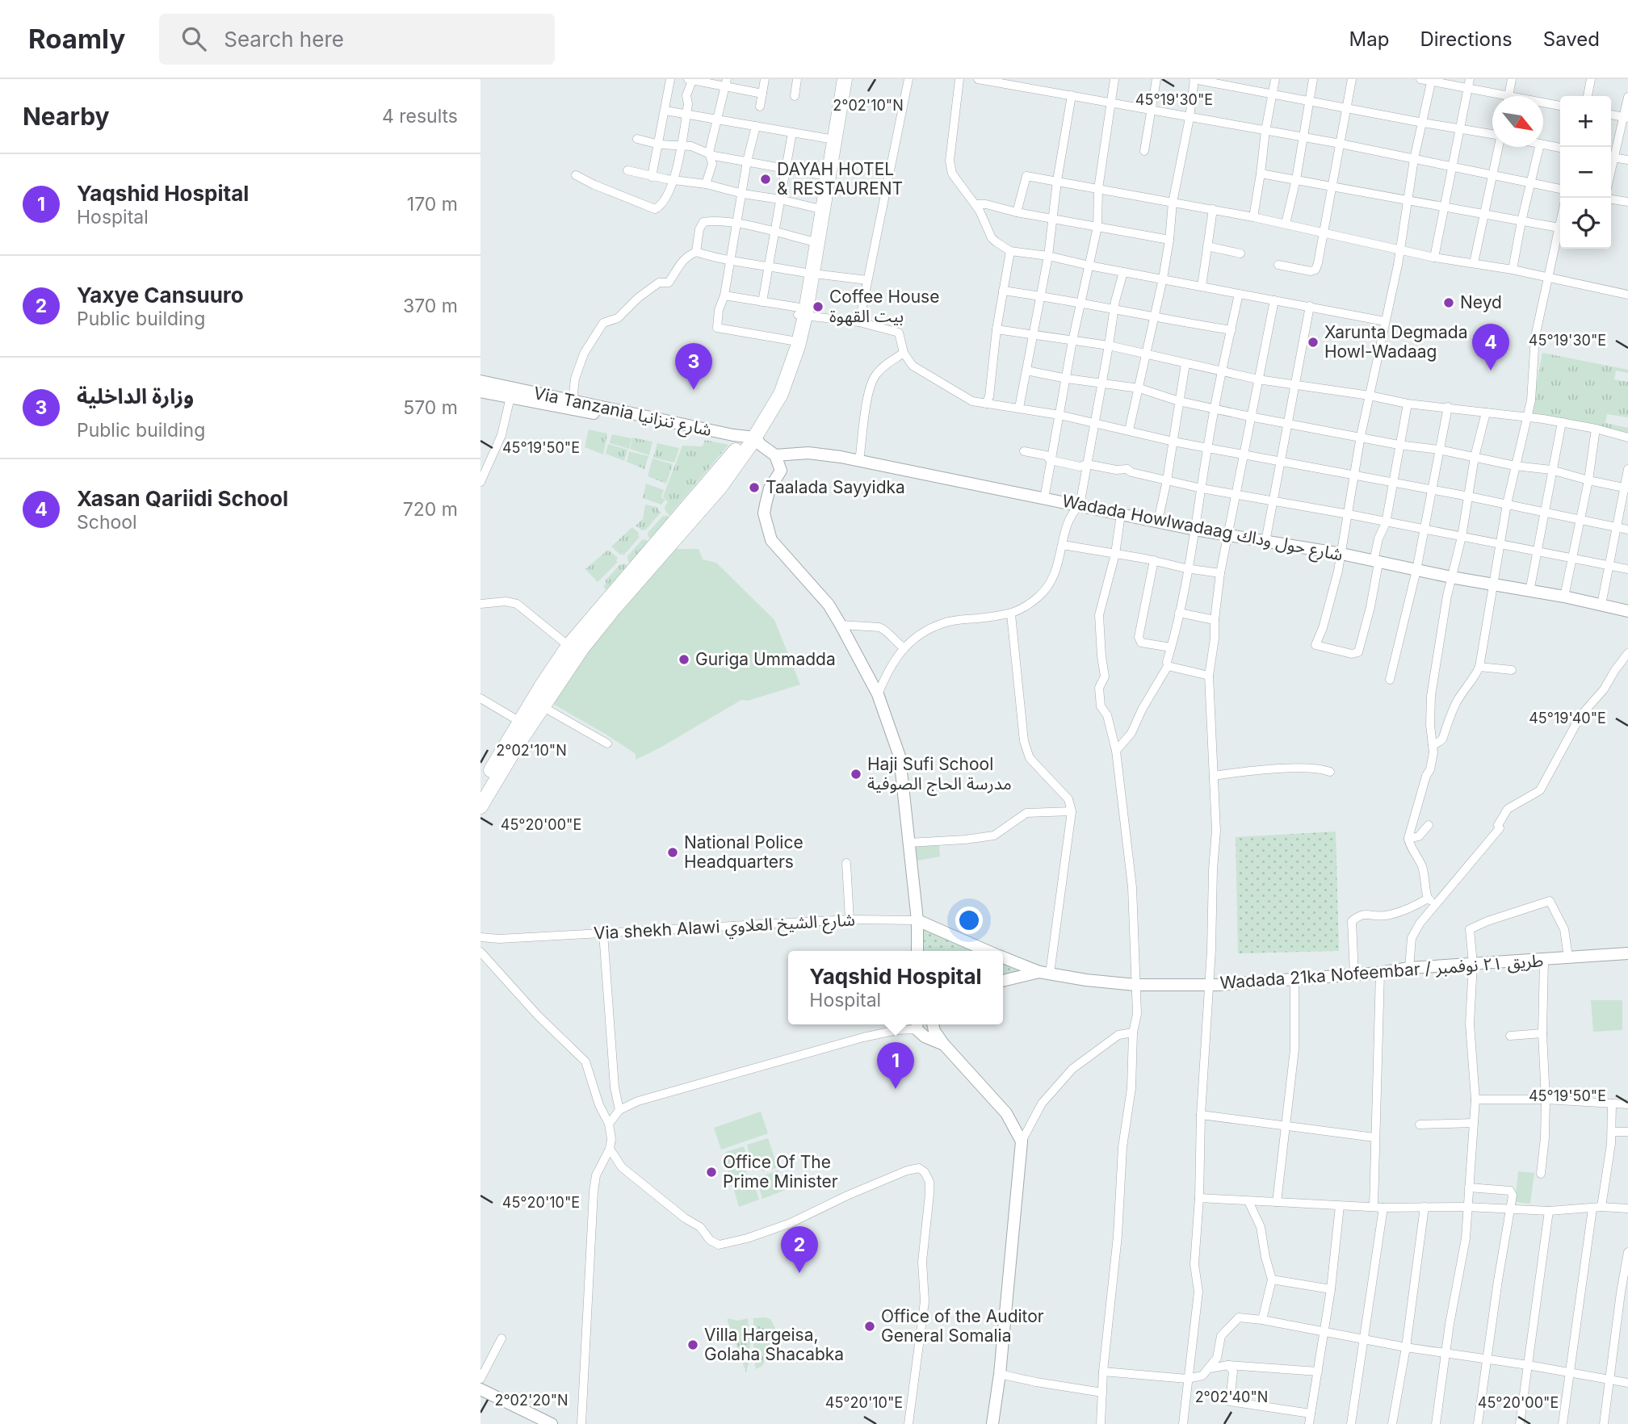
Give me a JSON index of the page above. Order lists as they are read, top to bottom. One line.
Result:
{"streets":{"street":["Via Tanzania شارع تنزانيا","Wadada Howlwadaag شارع حول وداك","Via shekh Alawi شارع الشيخ العلاوي","Wadada 21ka Nofeembar / طريق ٢١ نوفمبر"]},"crossings":[["Via Tanzania شارع تنزانيا","Wadada Howlwadaag شارع حول وداك"]],"places":["DAYAH HOTEL & RESTAURENT","Neyd","Coffee House بيت القهوة","Xarunta Degmada Howl-Wadaag","Taalada Sayyidka","Guriga Ummadda","Haji Sufi School مدرسة الحاج الصوفية","National Police Headquarters","Office Of The Prime Minister","Office of the Auditor General Somalia","Villa Hargeisa, Golaha Shacabka"],"north":"bottom right","page":{"header":"Roamly","search":"Search here","nav":["Map","Directions","Saved"],"heading":["Nearby","4 results"],"map_buttons":["+","−"],"list":[{"mark":"1","name":"Yaqshid Hospital","note":"Hospital","value":"170 m"},{"mark":"2","name":"Yaxye Cansuuro","note":"Public building","value":"370 m"},{"mark":"3","name":"وزارة الداخلية","note":"Public building","value":"570 m"},{"mark":"4","name":"Xasan Qariidi School","note":"School","value":"720 m"}],"pins":["4","3","1","2"],"popup":["Yaqshid Hospital","Hospital"]},"coordinates":["45°19'30\"E","2°02'10\"N","45°19'50\"E","45°19'40\"E","45°20'00\"E","45°20'10\"E","2°02'40\"N","2°02'20\"N"]}
